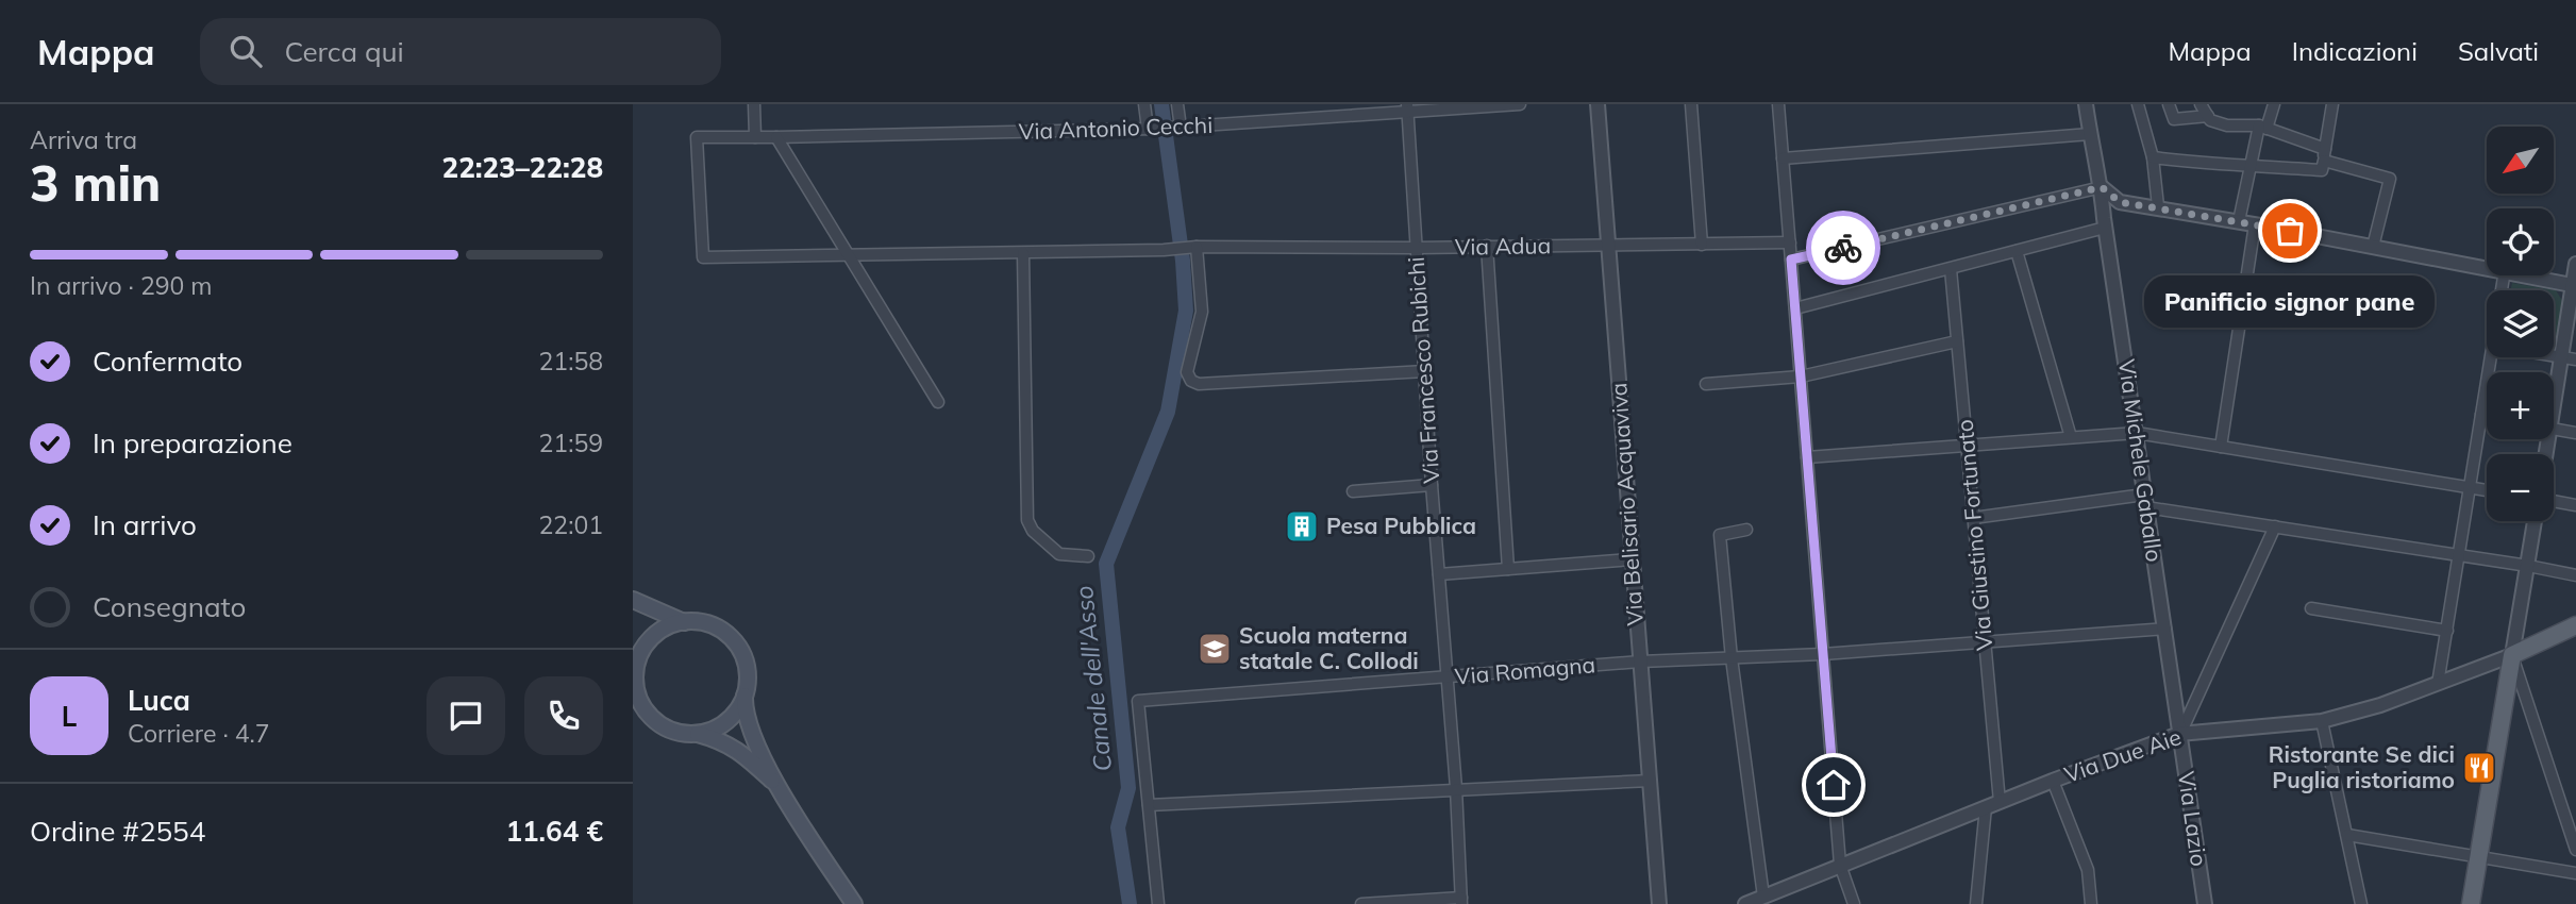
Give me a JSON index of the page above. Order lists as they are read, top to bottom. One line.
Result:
{"streets":{"street":["Via Antonio Cecchi","Via Adua","Via Francesco Rubichi","Via Michele Gaballo","Via Belisario Acquaviva","Via Giustino Fortunato","Via Romagna","Via Due Aie","Via Lazio"]},"crossings":[["Via Antonio Cecchi","Via Adua"],["Via Antonio Cecchi","Via Francesco Rubichi"],["Via Adua","Via Francesco Rubichi"],["Via Adua","Via Belisario Acquaviva"],["Via Francesco Rubichi","Via Romagna"],["Via Michele Gaballo","Via Romagna"],["Via Michele Gaballo","Via Due Aie"],["Via Michele Gaballo","Via Lazio"],["Via Belisario Acquaviva","Via Romagna"],["Via Giustino Fortunato","Via Romagna"],["Via Giustino Fortunato","Via Due Aie"],["Via Due Aie","Via Lazio"]],"water":["Canale dell'Asso"],"places":{"other":["Panificio signor pane"],"building":["Pesa Pubblica"],"school or university":["Scuola materna statale C. Collodi"],"restaurant":["Ristorante Se dici Puglia ristoriamo"]},"north":"bottom left","page":{"header":"Mappa","search":"Cerca qui","nav":["Mappa","Indicazioni","Salvati"],"heading":["3 min","Arriva tra","22:23–22:28"],"panel":["Luca","Corriere · 4.7","Ordine #2554","11.64 €"],"map_buttons":["+","−"],"bar":"In arrivo · 290 m","bubble":"Panificio signor pane","list":[["Confermato","21:58"],["In preparazione","21:59"],["In arrivo","22:01"],"Consegnato"],"round":"L"}}
